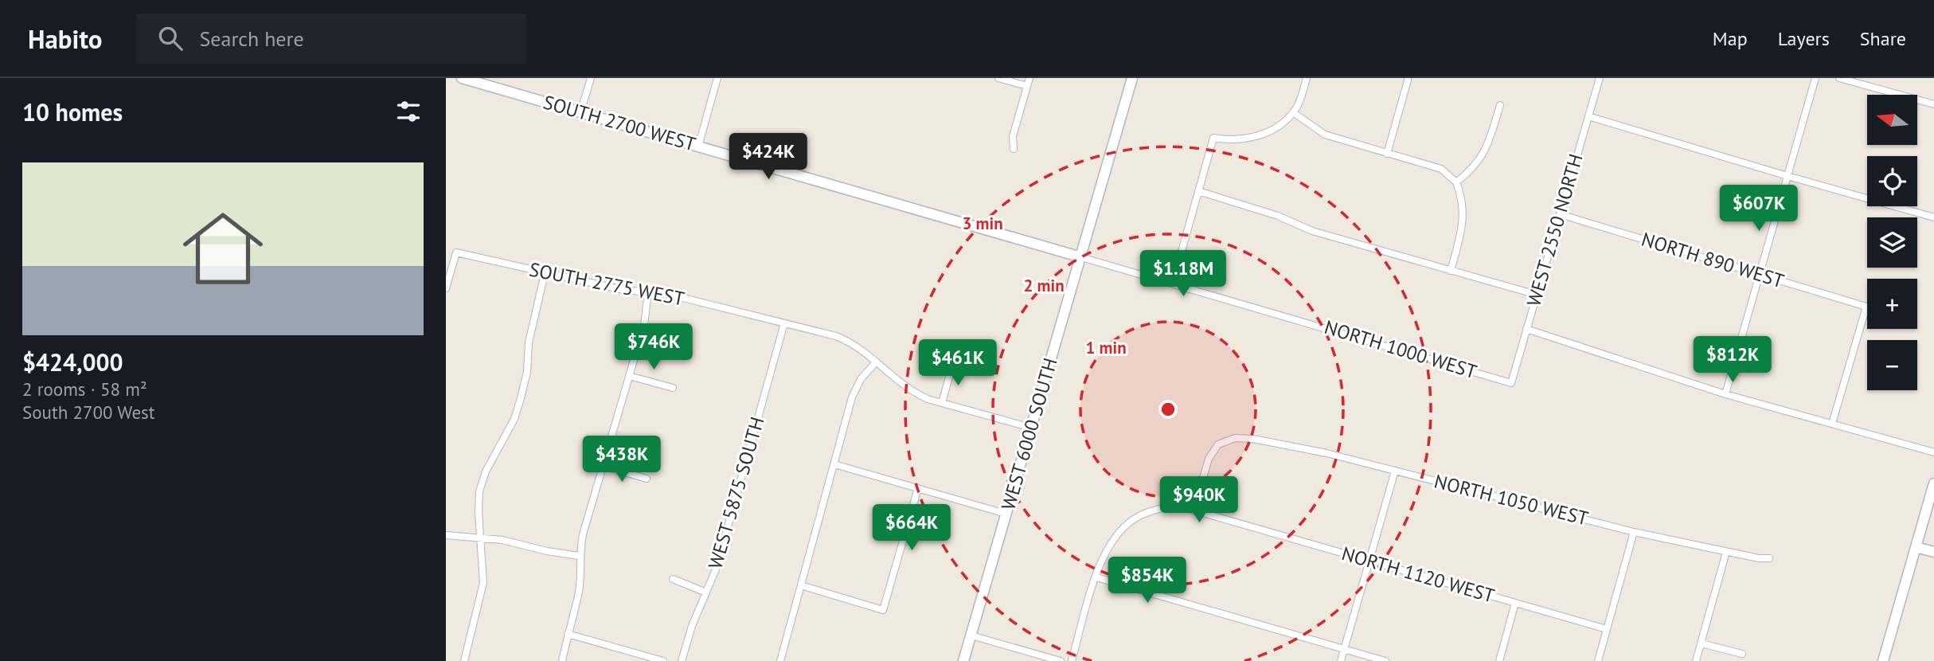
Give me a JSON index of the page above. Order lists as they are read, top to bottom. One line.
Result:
{"streets":{"street":["SOUTH 2700 WEST","WEST 2550 NORTH","NORTH 890 WEST","SOUTH 2775 WEST","NORTH 1000 WEST","WEST 6000 SOUTH","WEST 5875 SOUTH","NORTH 1050 WEST","NORTH 1120 WEST"]},"crossings":[["SOUTH 2700 WEST","NORTH 1000 WEST"],["SOUTH 2700 WEST","WEST 6000 SOUTH"],["WEST 2550 NORTH","NORTH 890 WEST"],["WEST 2550 NORTH","NORTH 1000 WEST"],["SOUTH 2775 WEST","WEST 6000 SOUTH"],["SOUTH 2775 WEST","WEST 5875 SOUTH"],["NORTH 1050 WEST","NORTH 1120 WEST"]],"north":"left","page":{"header":"Habito","search":"Search here","nav":["Map","Layers","Share"],"heading":"10 homes","map_buttons":["+","−"],"price":["$424K","$607K","$1.18M","$746K","$812K","$461K","$438K","$940K","$664K","$854K"],"list":[{"name":"$424,000","note":"2 rooms · 58 m² · South 2700 West"}]},"rings":["3 min","2 min","1 min"]}
